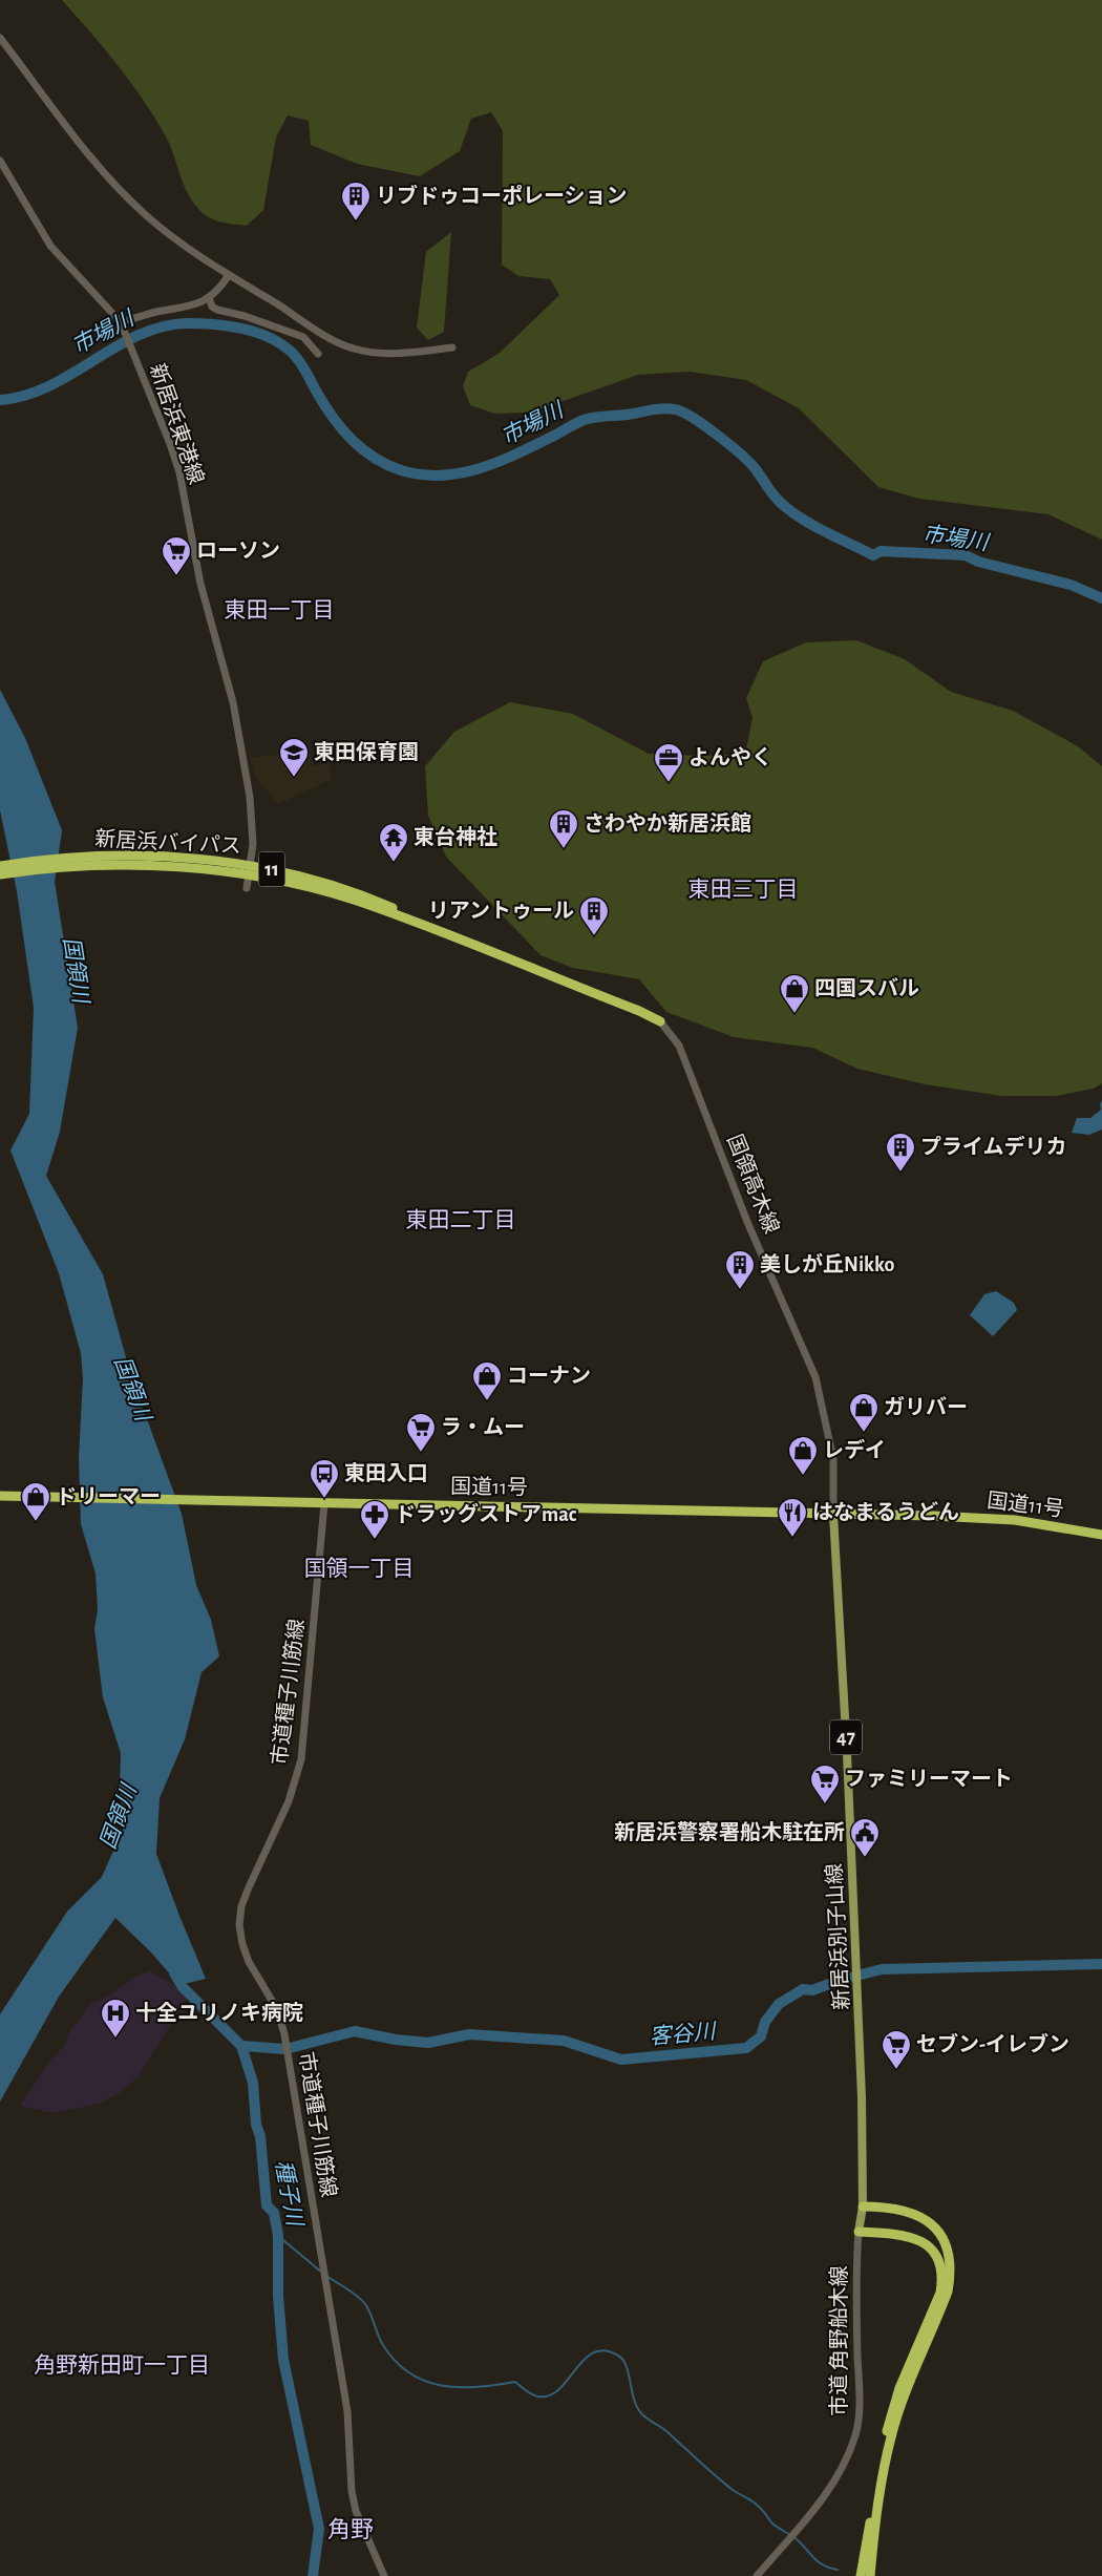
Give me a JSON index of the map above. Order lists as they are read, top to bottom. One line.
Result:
{"streets":{"highway":["新居浜バイパス","11","国道11号"],"main road":["47","新居浜別子山線"],"street":["新居浜東港線","国領高木線","市道種子川筋線","市道 角野船木線"]},"crossings":[["新居浜東港線","新居浜バイパス"],["新居浜バイパス","国領高木線"],["国領高木線","国道11号"],["国領高木線","新居浜別子山線"],["国道11号","市道種子川筋線"],["国道11号","新居浜別子山線"],["新居浜別子山線","市道 角野船木線"]],"districts":["東田一丁目","東田三丁目","東田二丁目","国領一丁目","角野新田町一丁目","角野"],"water":["市場川","国領川","客谷川","種子川"],"places":{"building":["リブドゥコーポレーション","さわやか新居浜館","リアントゥール","プライムデリカ","美しが丘Nikko"],"supermarket":["ローソン","ラ・ムー","ファミリーマート","セブン-イレブン"],"school or university":["東田保育園"],"office":["よんやく"],"temple":["東台神社"],"shop":["四国スバル","コーナン","ガリバー","レデイ","ドリーマー"],"bus stop":["東田入口"],"restaurant":["はなまるうどん"],"pharmacy":["ドラッグストアmac"],"public building":["新居浜警察署船木駐在所"],"hospital":["十全ユリノキ病院"]}}
